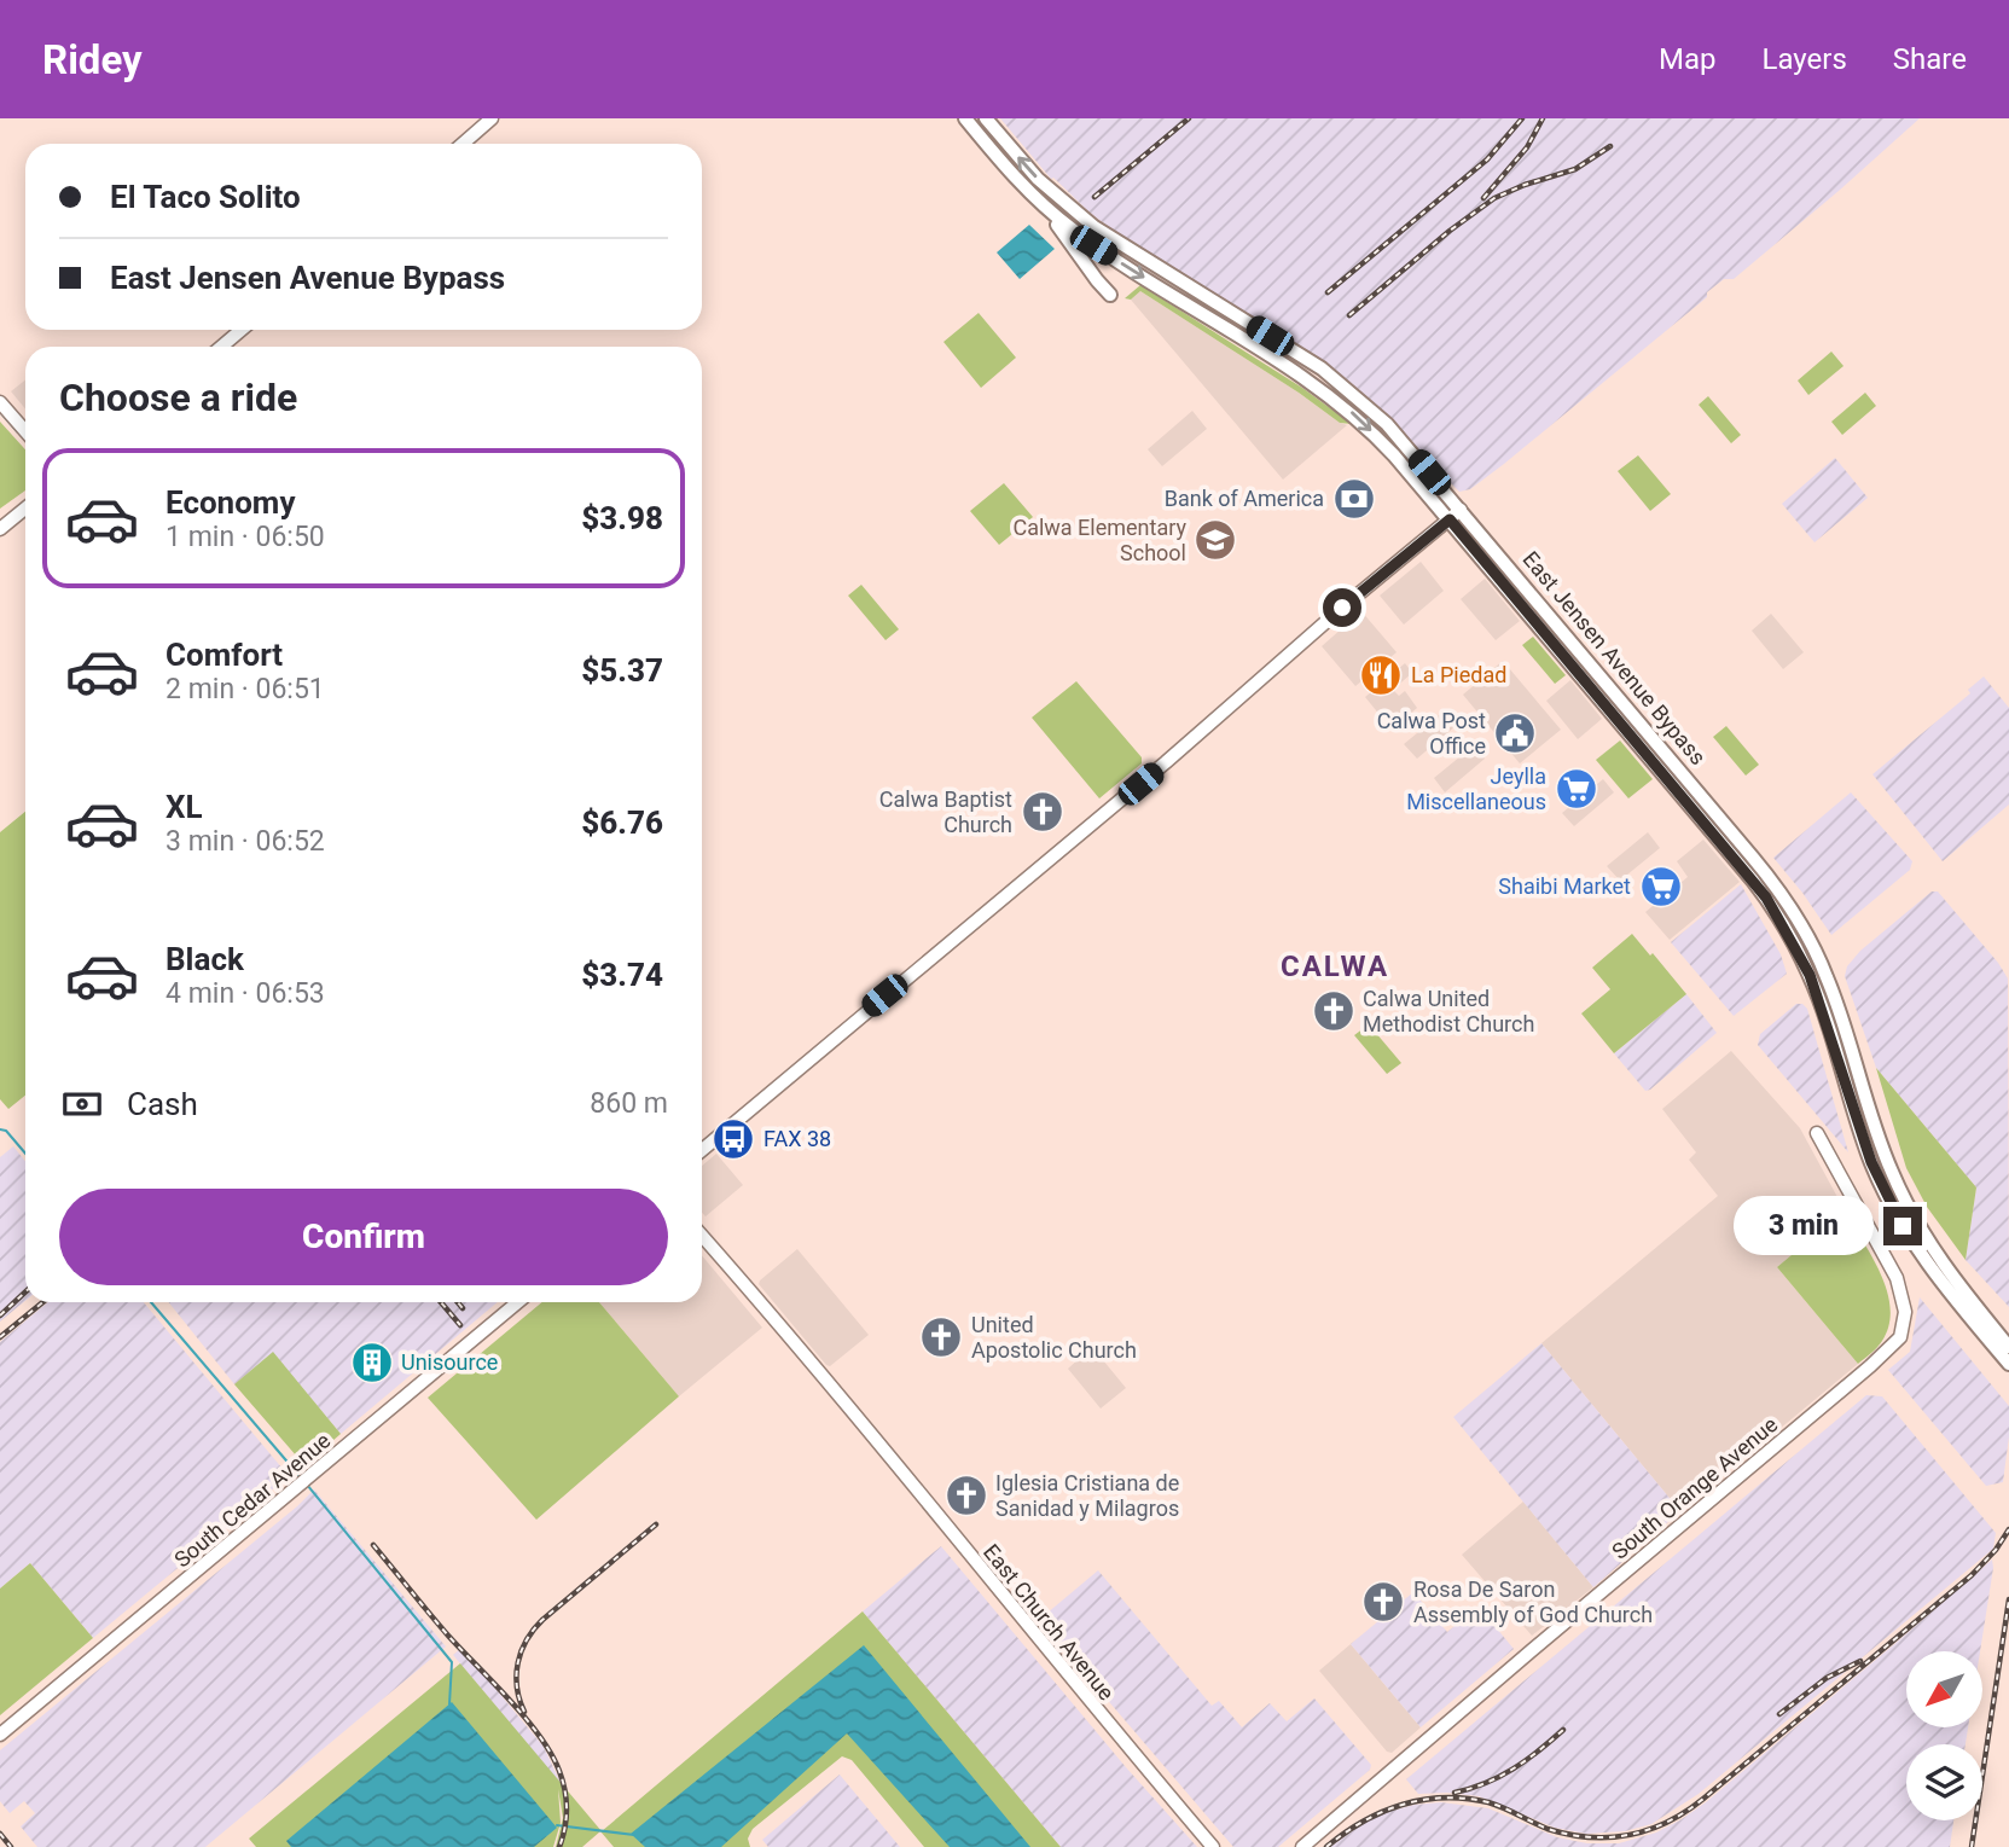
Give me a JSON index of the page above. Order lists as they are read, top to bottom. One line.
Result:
{"streets":{"main road":["East Jensen Avenue Bypass","South Orange Avenue","South Cedar Avenue","East Church Avenue"]},"districts":["CALWA"],"places":{"bank":["Bank of America"],"school or university":["Calwa Elementary School"],"restaurant":["La Piedad"],"public building":["Calwa Post Office"],"supermarket":["Jeylla Miscellaneous","Shaibi Market"],"church":["Calwa Baptist Church","Calwa United Methodist Church","United Apostolic Church","Iglesia Cristiana de Sanidad y Milagros","Rosa De Saron Assembly of God Church"],"bus stop":["FAX 38"],"building":["Unisource"]},"north":"bottom left","page":{"header":"Ridey","nav":["Map","Layers","Share"],"banner":["El Taco Solito","East Jensen Avenue Bypass"],"heading":"Choose a ride","list":[{"name":"Economy","note":"1 min · 06:50","value":"$3.98"},{"name":"Comfort","note":"2 min · 06:51","value":"$5.37"},{"name":"XL","note":"3 min · 06:52","value":"$6.76"},{"name":"Black","note":"4 min · 06:53","value":"$3.74"}],"pay":["Cash","860 m"],"buttons":"Confirm","bubble":"3 min"}}
